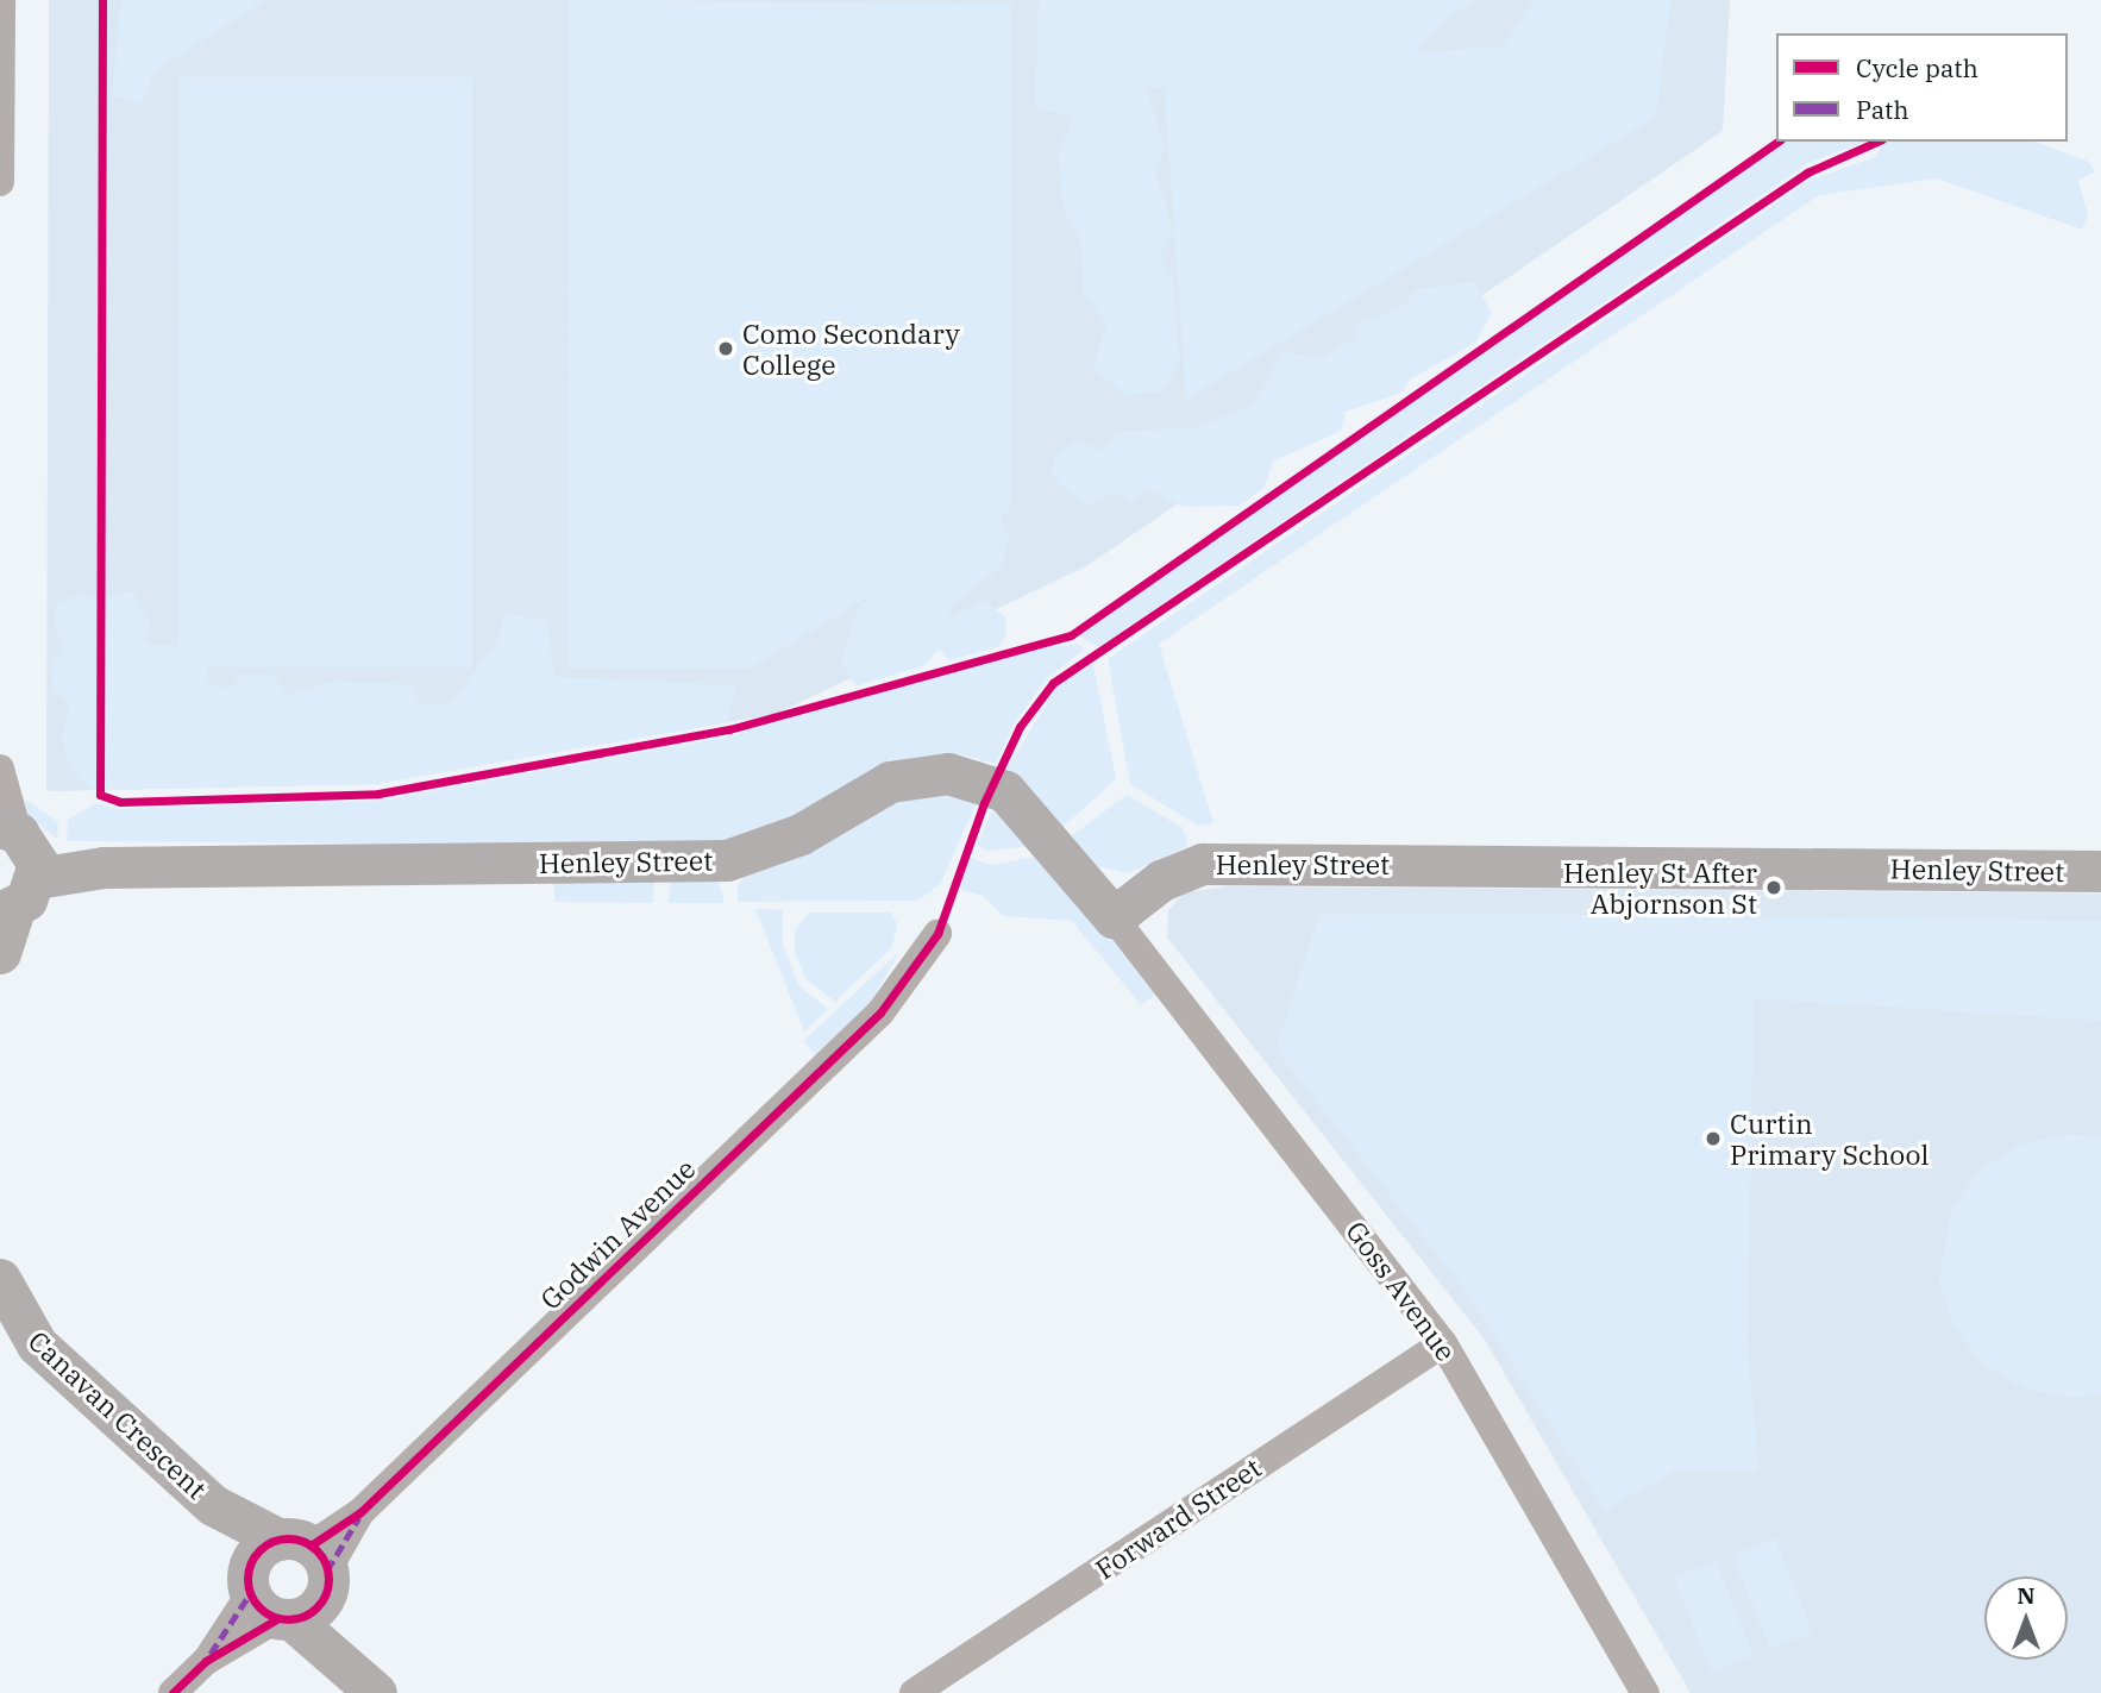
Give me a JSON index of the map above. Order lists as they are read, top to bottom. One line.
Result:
{"streets":{"street":["Henley Street","Godwin Avenue","Goss Avenue","Canavan Crescent","Forward Street"]},"crossings":[["Henley Street","Goss Avenue"],["Godwin Avenue","Canavan Crescent"],["Goss Avenue","Forward Street"]],"places":["Como Secondary College","Henley St After Abjornson St","Curtin Primary School"],"legend":["Cycle path","Path"],"north":"top"}
